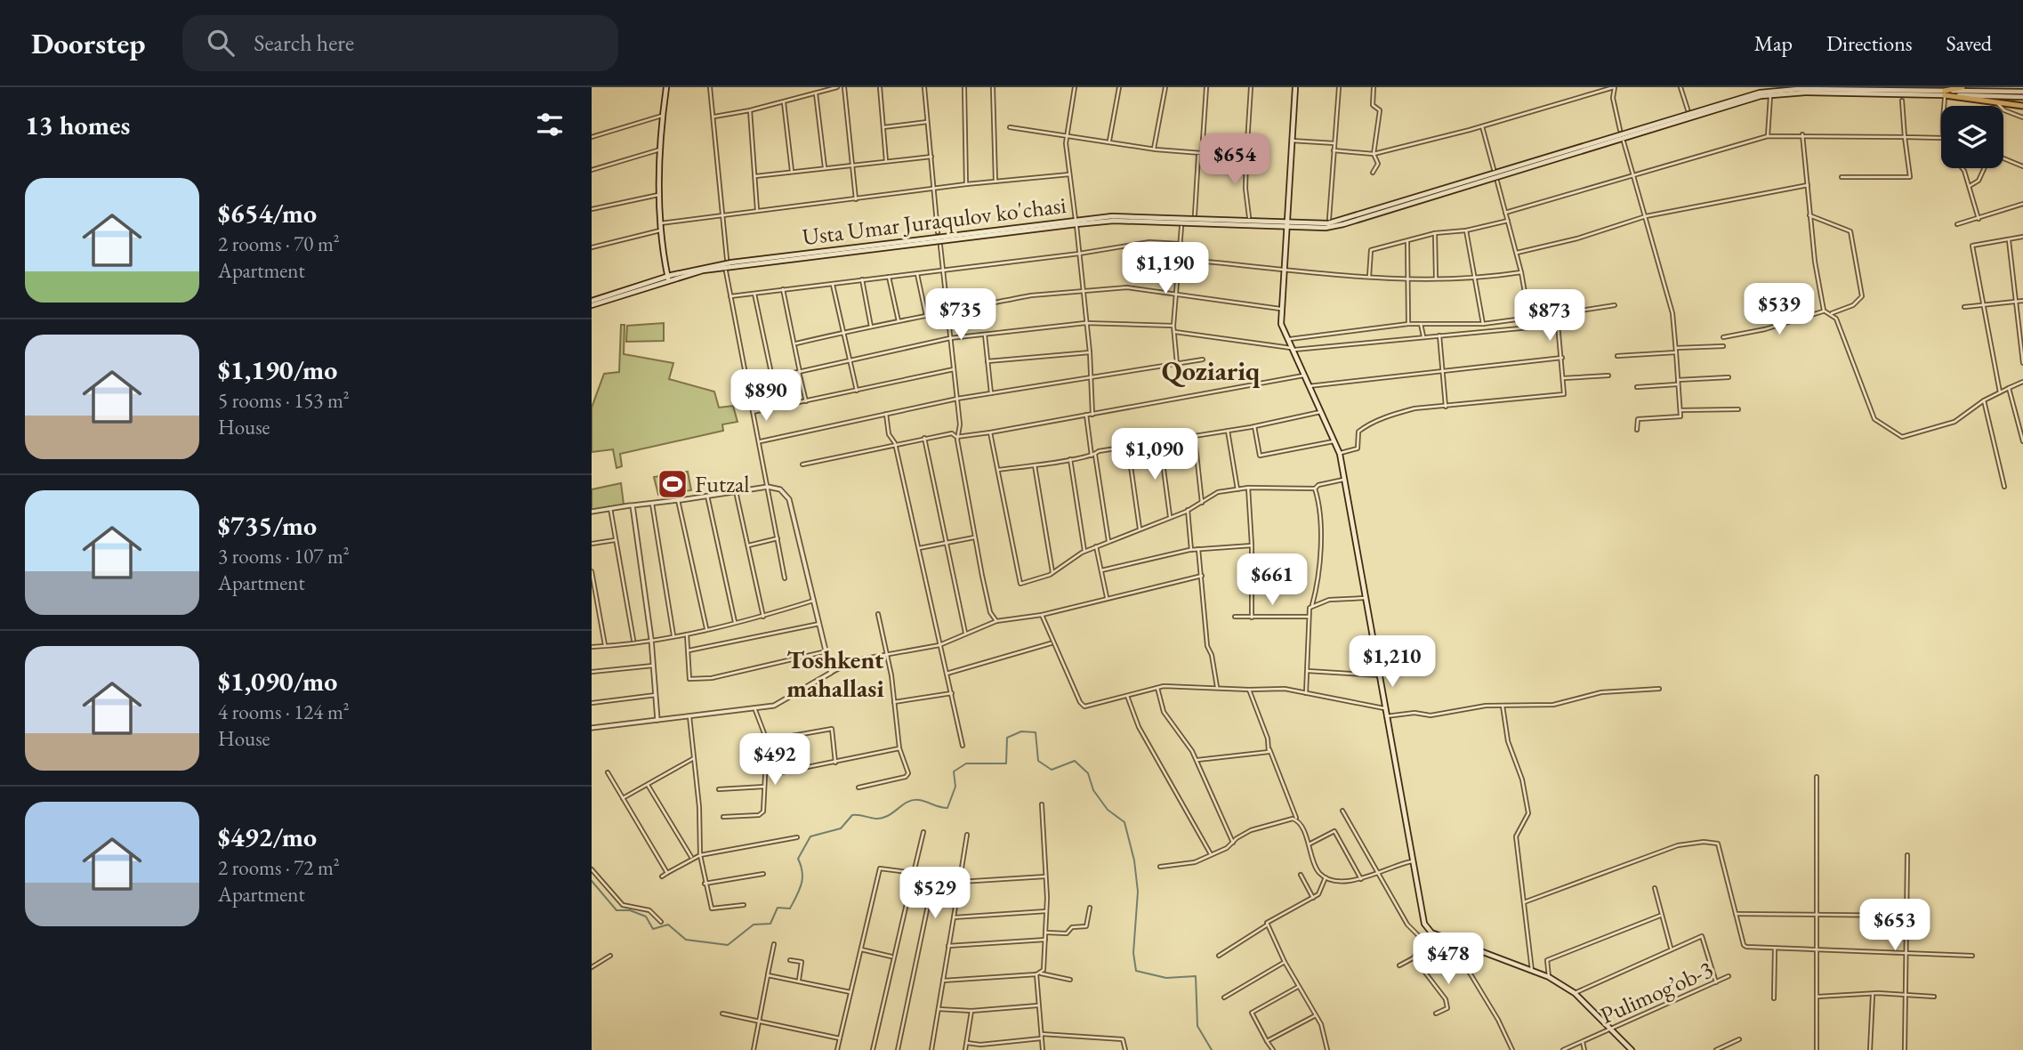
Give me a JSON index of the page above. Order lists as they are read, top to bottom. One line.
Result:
{"streets":{"main road":["Usta Umar Juraqulov ko'chasi"],"street":["Pulimog’ob-3"]},"districts":["Qoziariq","Toshkent mahallasi"],"places":{"sports":["Futzal"]},"page":{"header":"Doorstep","search":"Search here","nav":["Map","Directions","Saved"],"heading":"13 homes","price":["$654","$1,190","$539","$735","$873","$890","$1,090","$661","$1,210","$492","$529","$653","$478"],"list":[{"name":"$654/mo","note":"2 rooms · 70 m² · Apartment"},{"name":"$1,190/mo","note":"5 rooms · 153 m² · House"},{"name":"$735/mo","note":"3 rooms · 107 m² · Apartment"},{"name":"$1,090/mo","note":"4 rooms · 124 m² · House"},{"name":"$492/mo","note":"2 rooms · 72 m² · Apartment"}]}}
